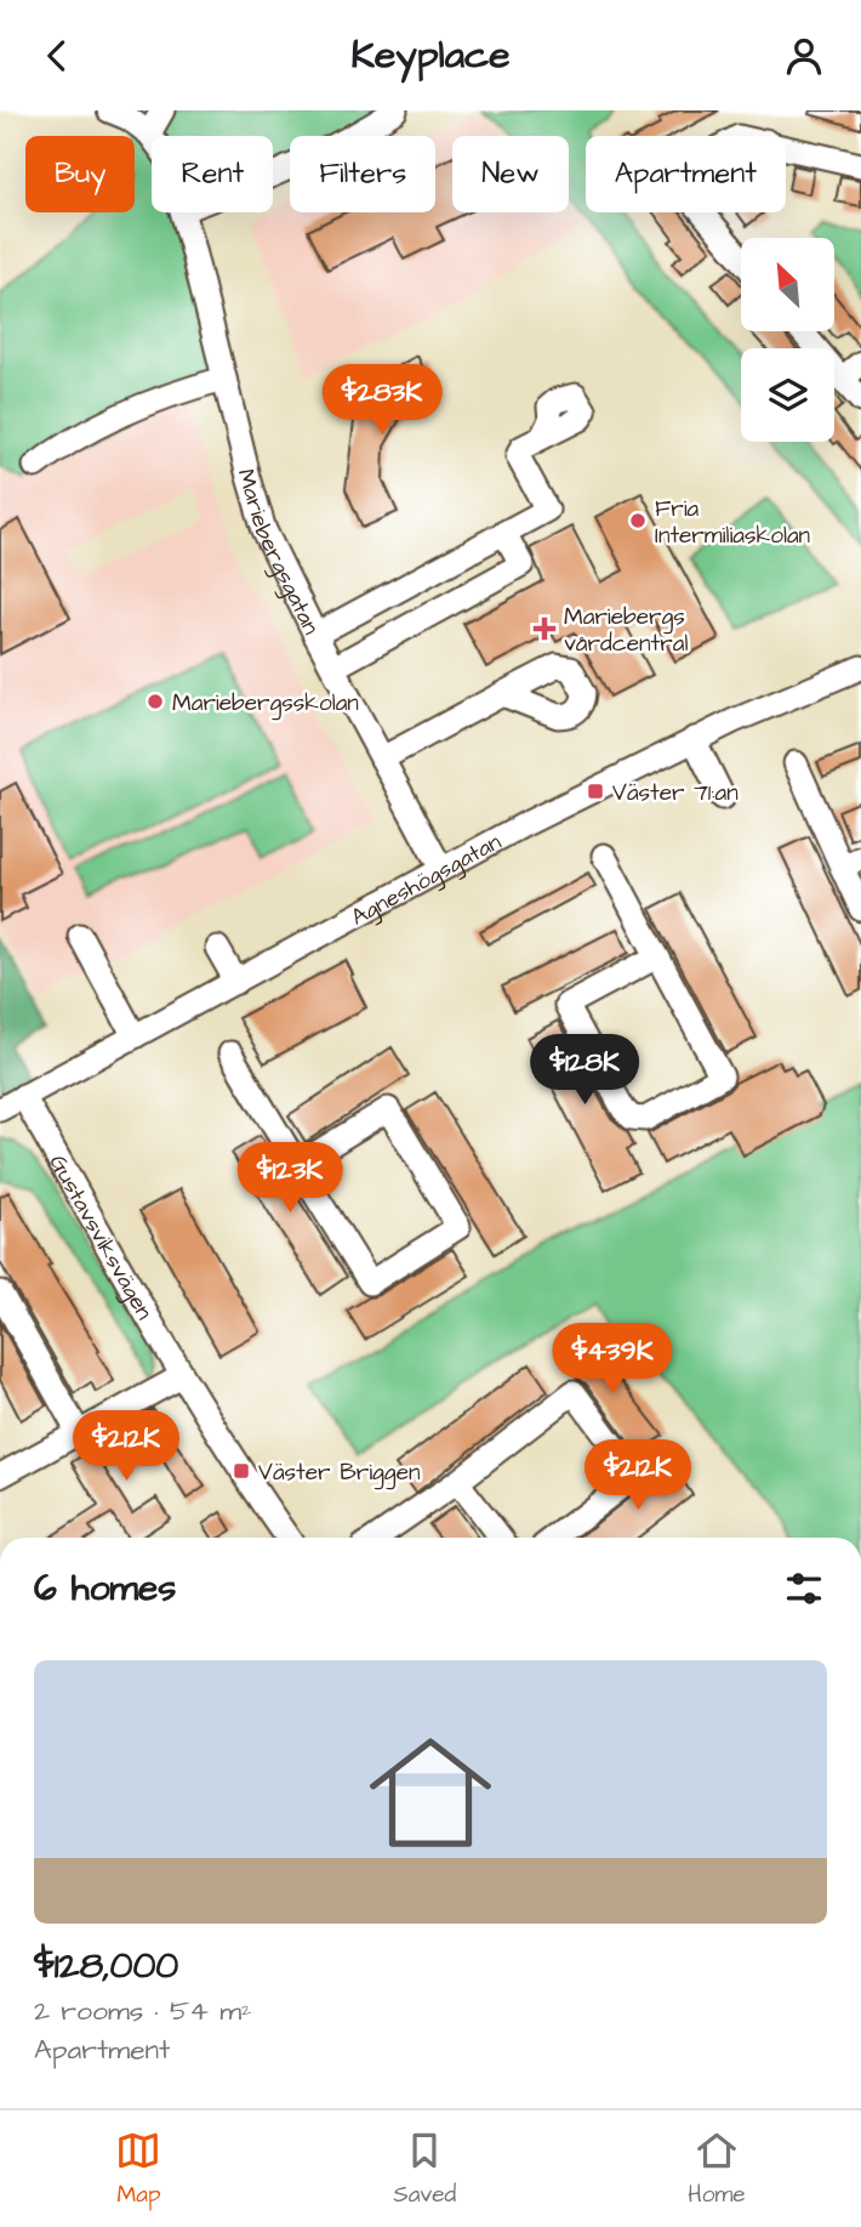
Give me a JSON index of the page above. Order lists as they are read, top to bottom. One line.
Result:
{"streets":{"street":["Mariebergsgatan","Agneshögsgatan","Gustavsviksvägen"]},"crossings":[["Mariebergsgatan","Agneshögsgatan"],["Agneshögsgatan","Gustavsviksvägen"]],"places":{"other":["Fria Intermiliaskolan","Mariebergsskolan"],"health":["Mariebergs vårdcentral"],"transit":["Väster 71:an","Väster Briggen"]},"north":"top left","page":{"header":"Keyplace","chip":["Buy","Rent","Filters","New","Apartment"],"price":["$283K","$128K","$123K","$439K","$212K","$212K"],"heading":"6 homes","list":[{"name":"$128,000","note":"2 rooms · 54 m² · Apartment"}],"tabs":["Map","Saved","Home"]}}
